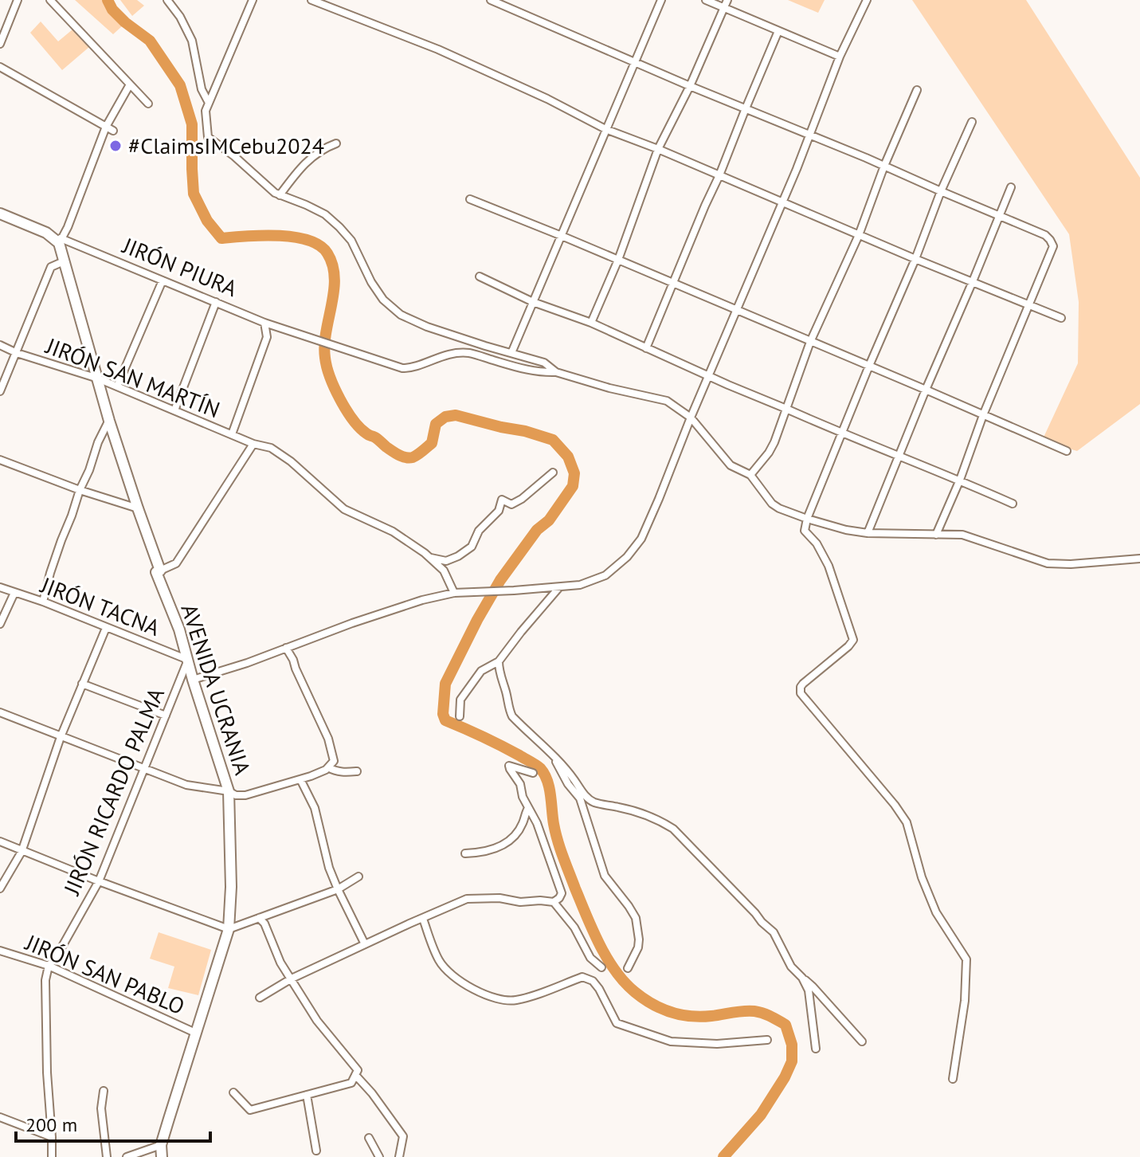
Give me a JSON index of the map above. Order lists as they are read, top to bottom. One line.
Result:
{"streets":{"main road":["JIRÓN PIURA","AVENIDA UCRANIA"],"street":["JIRÓN SAN MARTÍN","JIRÓN TACNA","JIRÓN RICARDO PALMA","JIRÓN SAN PABLO"]},"crossings":[["JIRÓN PIURA","AVENIDA UCRANIA"],["JIRÓN SAN MARTÍN","AVENIDA UCRANIA"],["JIRÓN TACNA","AVENIDA UCRANIA"],["JIRÓN TACNA","JIRÓN RICARDO PALMA"],["AVENIDA UCRANIA","JIRÓN RICARDO PALMA"],["AVENIDA UCRANIA","JIRÓN SAN PABLO"],["JIRÓN RICARDO PALMA","JIRÓN SAN PABLO"]],"places":["#ClaimsIMCebu2024"],"scale_bar":"200 m"}
